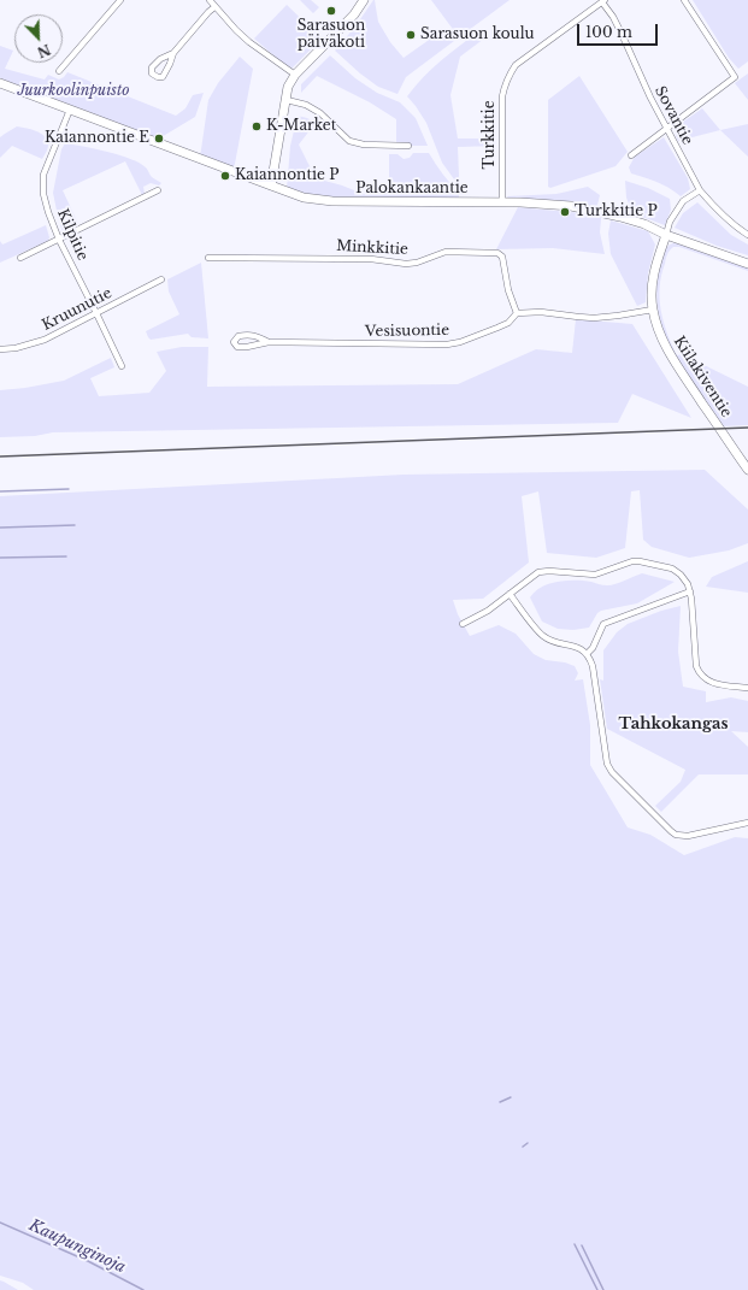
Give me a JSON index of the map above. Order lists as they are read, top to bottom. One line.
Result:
{"streets":{"main road":["Palokankaantie","Kiilakiventie"],"street":["Sovantie","Turkkitie","Kilpitie","Minkkitie","Kruunutie","Vesisuontie"]},"crossings":[["Sovantie","Turkkitie"],["Turkkitie","Palokankaantie"],["Palokankaantie","Kilpitie"],["Palokankaantie","Kiilakiventie"],["Kilpitie","Kruunutie"],["Minkkitie","Vesisuontie"]],"districts":["Tahkokangas"],"water":["Kaupunginoja"],"parks":["Juurkoolinpuisto"],"places":["Sarasuon päiväkoti","Sarasuon koulu","K-Market","Kaiannontie E","Kaiannontie P","Turkkitie P"],"scale_bar":"100 m","north":"bottom right"}
